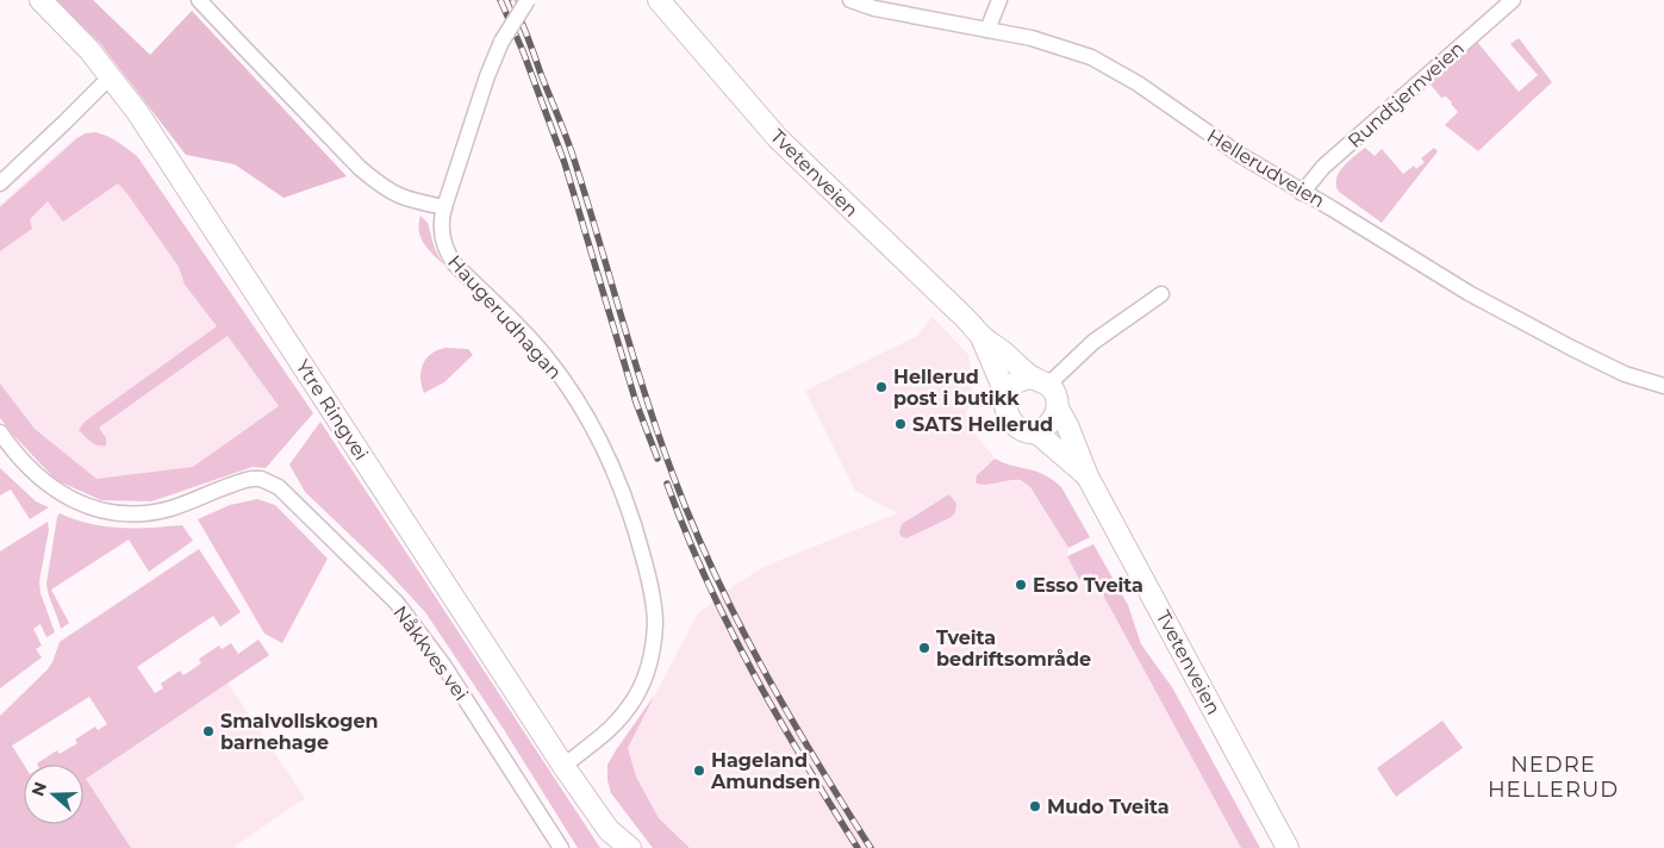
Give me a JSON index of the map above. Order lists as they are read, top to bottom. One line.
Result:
{"streets":{"main road":["Tvetenveien","Ytre Ringvei"],"street":["Rundtjernveien","Hellerudveien","Haugerudhagan","Nåkkves vei"]},"crossings":[["Rundtjernveien","Hellerudveien"],["Haugerudhagan","Ytre Ringvei"]],"districts":["NEDRE HELLERUD"],"places":["Hellerud post i butikk","SATS Hellerud","Esso Tveita","Tveita bedriftsområde","Smalvollskogen barnehage","Hageland Amundsen","Mudo Tveita"],"north":"left"}
